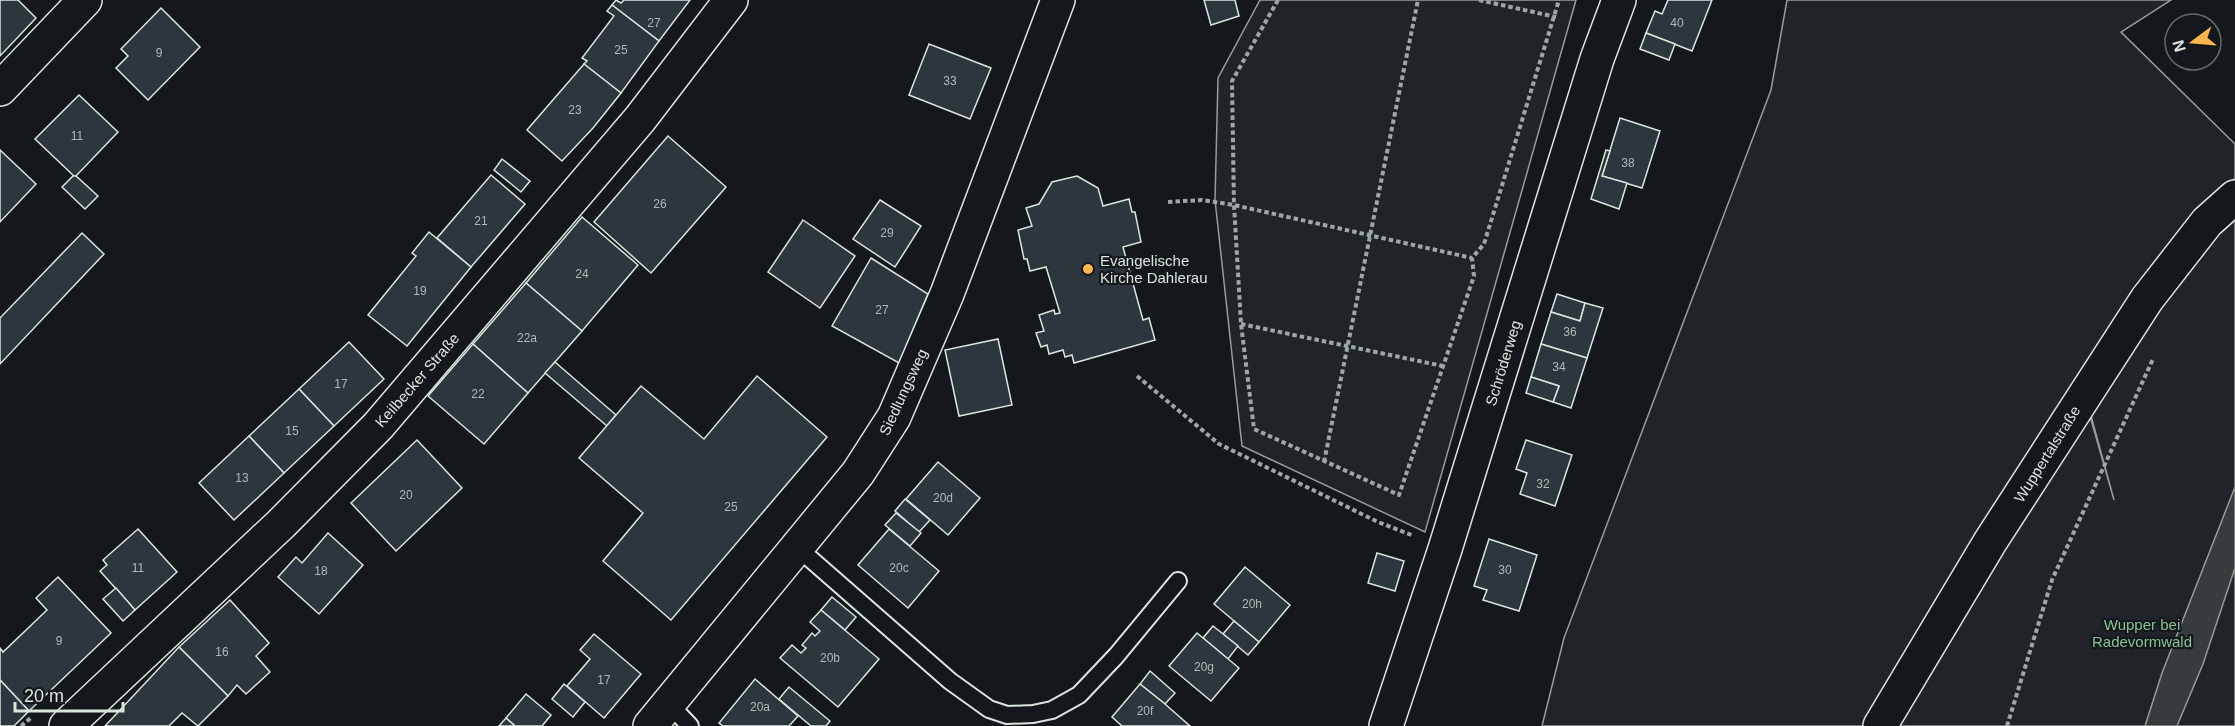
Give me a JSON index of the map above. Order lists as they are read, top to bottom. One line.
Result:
{"streets":{"main road":["Schröderweg","Keilbecker Straße","Siedlungsweg","Wuppertalstraße"]},"parks":["Wupper bei Radevormwald"],"places":["Evangelische Kirche Dahlerau"],"house_numbers":["27","40","25","9","33","23","11","38","26","21","29","24","19","27","36","22a","34","17","22","15","13","32","20","20d","25","11","20c","30","18","20h","9","16","20b","20g","17","20a","20f"],"scale_bar":"20 m","north":"left"}
